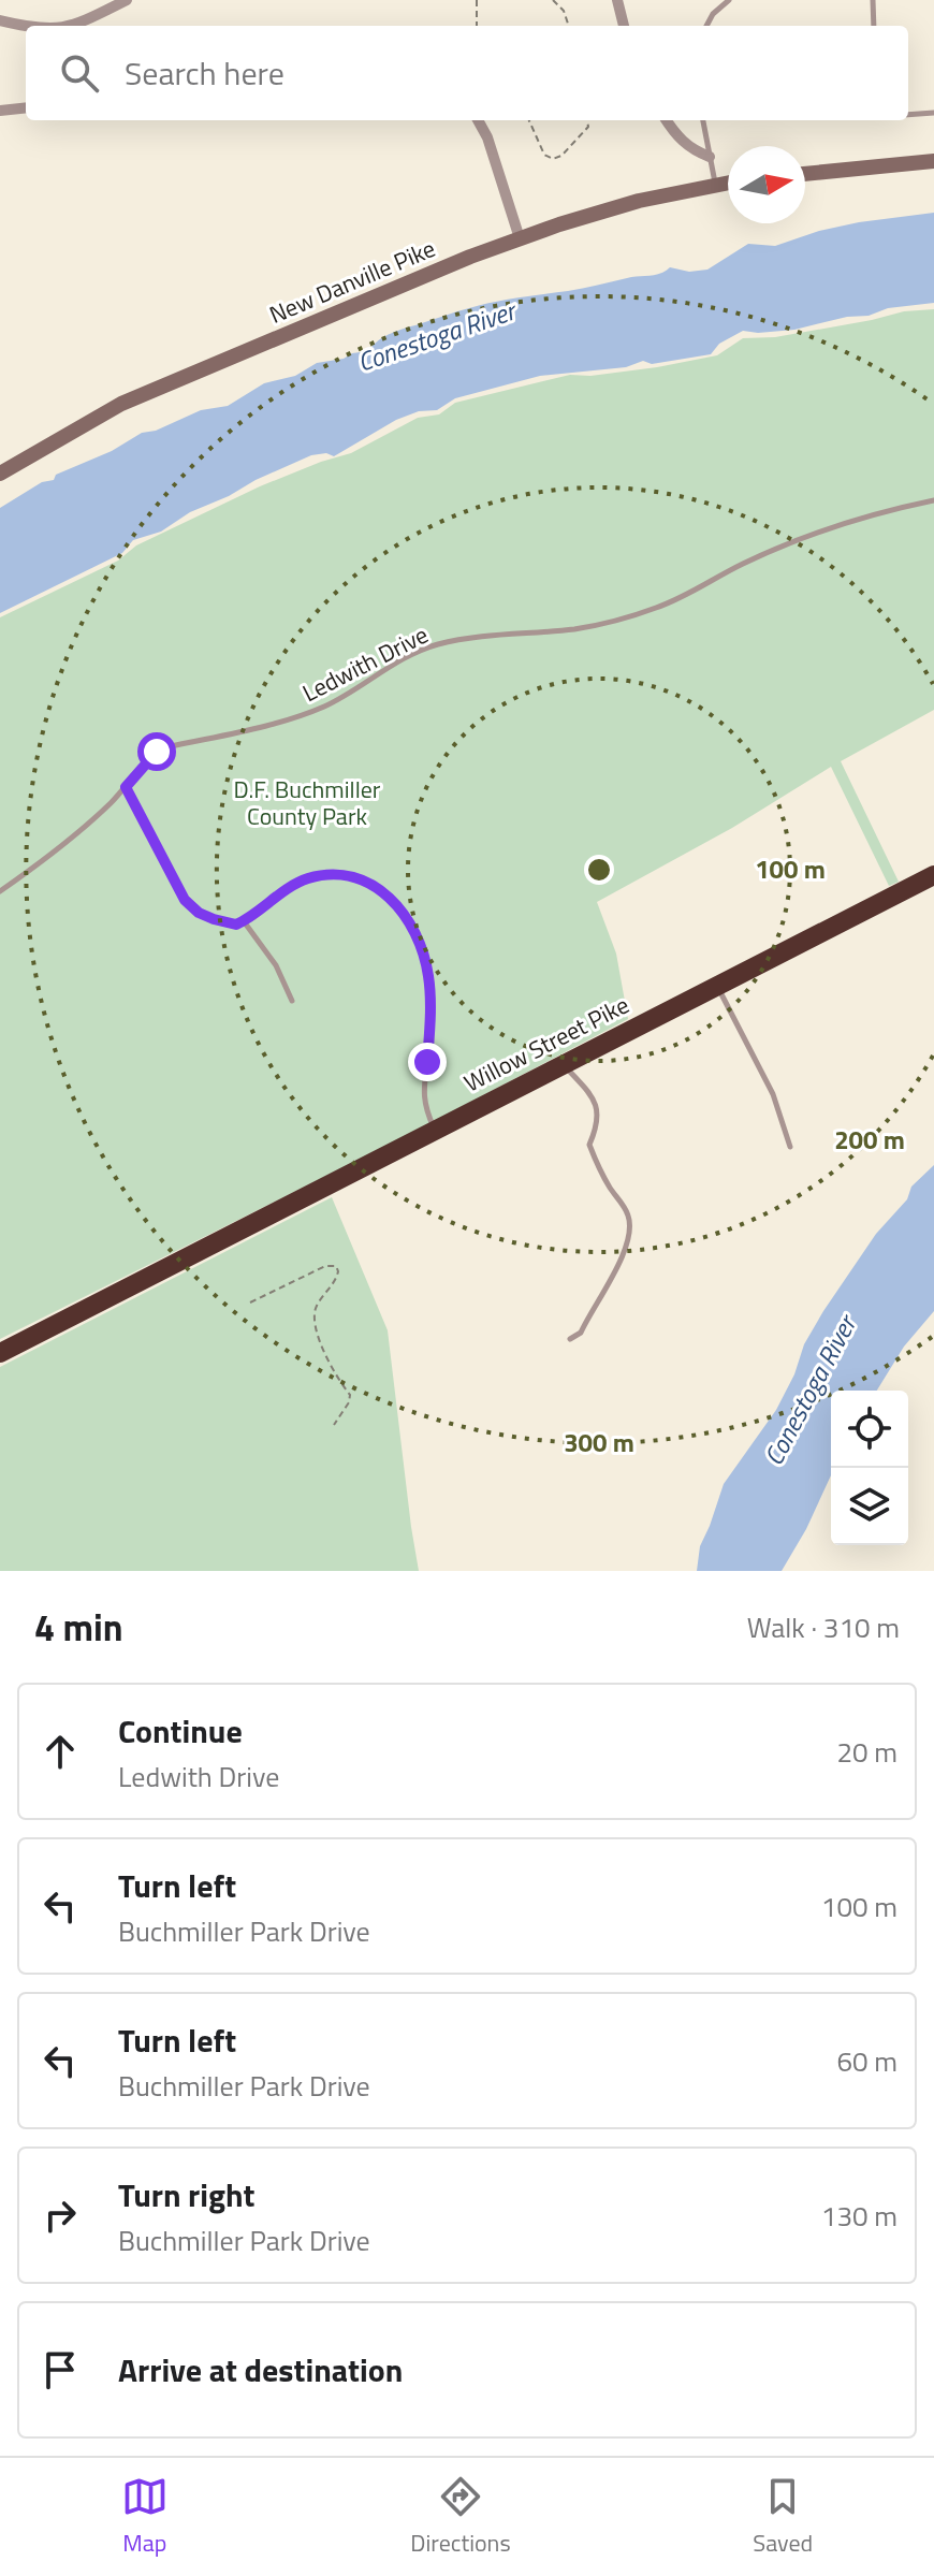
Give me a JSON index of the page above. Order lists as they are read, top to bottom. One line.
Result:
{"streets":{"highway":["Willow Street Pike"],"main road":["New Danville Pike"],"lane":["Ledwith Drive"]},"water":["Conestoga River"],"parks":["D.F. Buchmiller County Park"],"north":"right","page":{"search":"Search here","heading":["4 min","Walk · 310 m"],"list":[["Continue","Ledwith Drive","20 m"],["Turn left","Buchmiller Park Drive","100 m"],["Turn left","Buchmiller Park Drive","60 m"],["Turn right","Buchmiller Park Drive","130 m"],"Arrive at destination"],"nav":["Map","Directions","Saved"]},"rings":["100 m","200 m","300 m"]}
